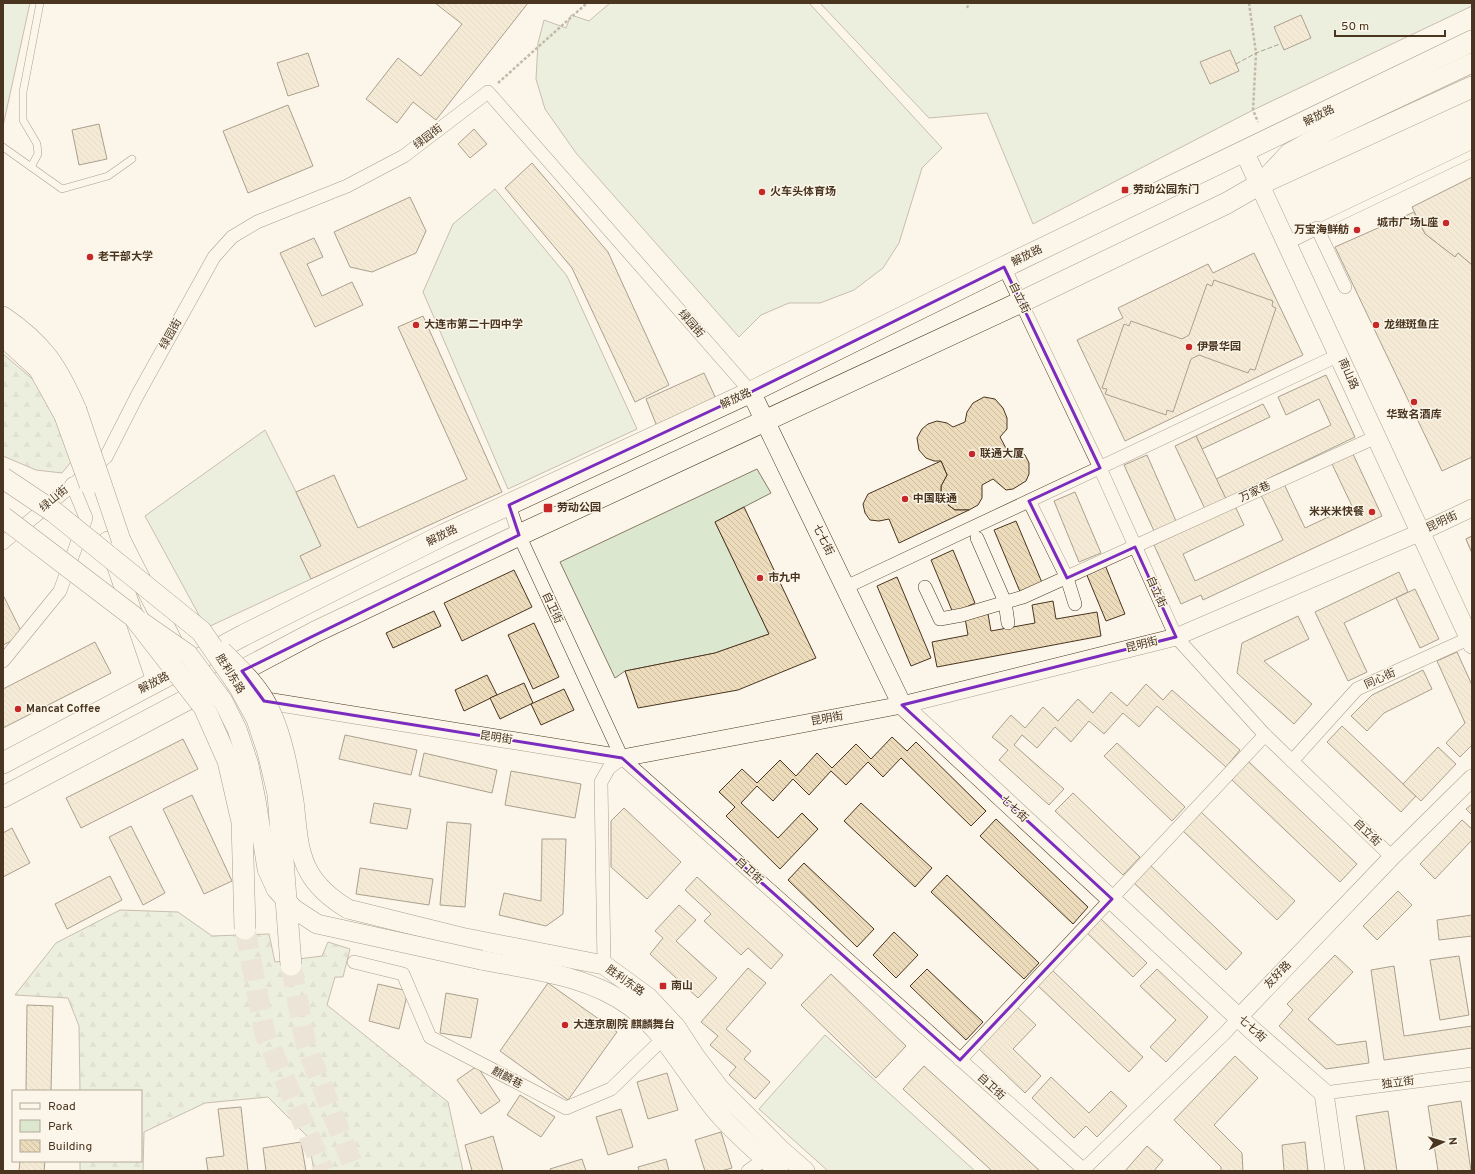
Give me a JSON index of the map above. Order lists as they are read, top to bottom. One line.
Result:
{"streets":{"main road":["解放路","南山路","七七街","胜利东路"],"street":["绿园街","自立街","万家巷","绿山街","昆明街","自卫街","同心街","友好路","麒麟巷","独立街"]},"crossings":[["解放路","绿园街"],["解放路","自立街"],["解放路","南山路"],["解放路","昆明街"],["解放路","七七街"],["解放路","自卫街"],["绿园街","绿山街"],["绿园街","七七街"],["自立街","万家巷"],["自立街","昆明街"],["自立街","同心街"],["自立街","友好路"],["南山路","万家巷"],["南山路","昆明街"],["南山路","同心街"],["昆明街","七七街"],["昆明街","自卫街"],["七七街","友好路"],["七七街","独立街"],["自卫街","友好路"],["胜利东路","麒麟巷"]],"places":{"transit":["劳动公园东门","劳动公园","南山"],"other":["火车头体育场","城市广场L座","万宝海鲜舫","老干部大学","大连市第二十四中学","龙继斑鱼庄","伊景华园","华致名酒库","联通大厦","中国联通","米米米快餐","市九中","Mancat Coffee","大连京剧院 麒麟舞台"]},"legend":["Road","Park","Building"],"scale_bar":"50 m","north":"right"}
